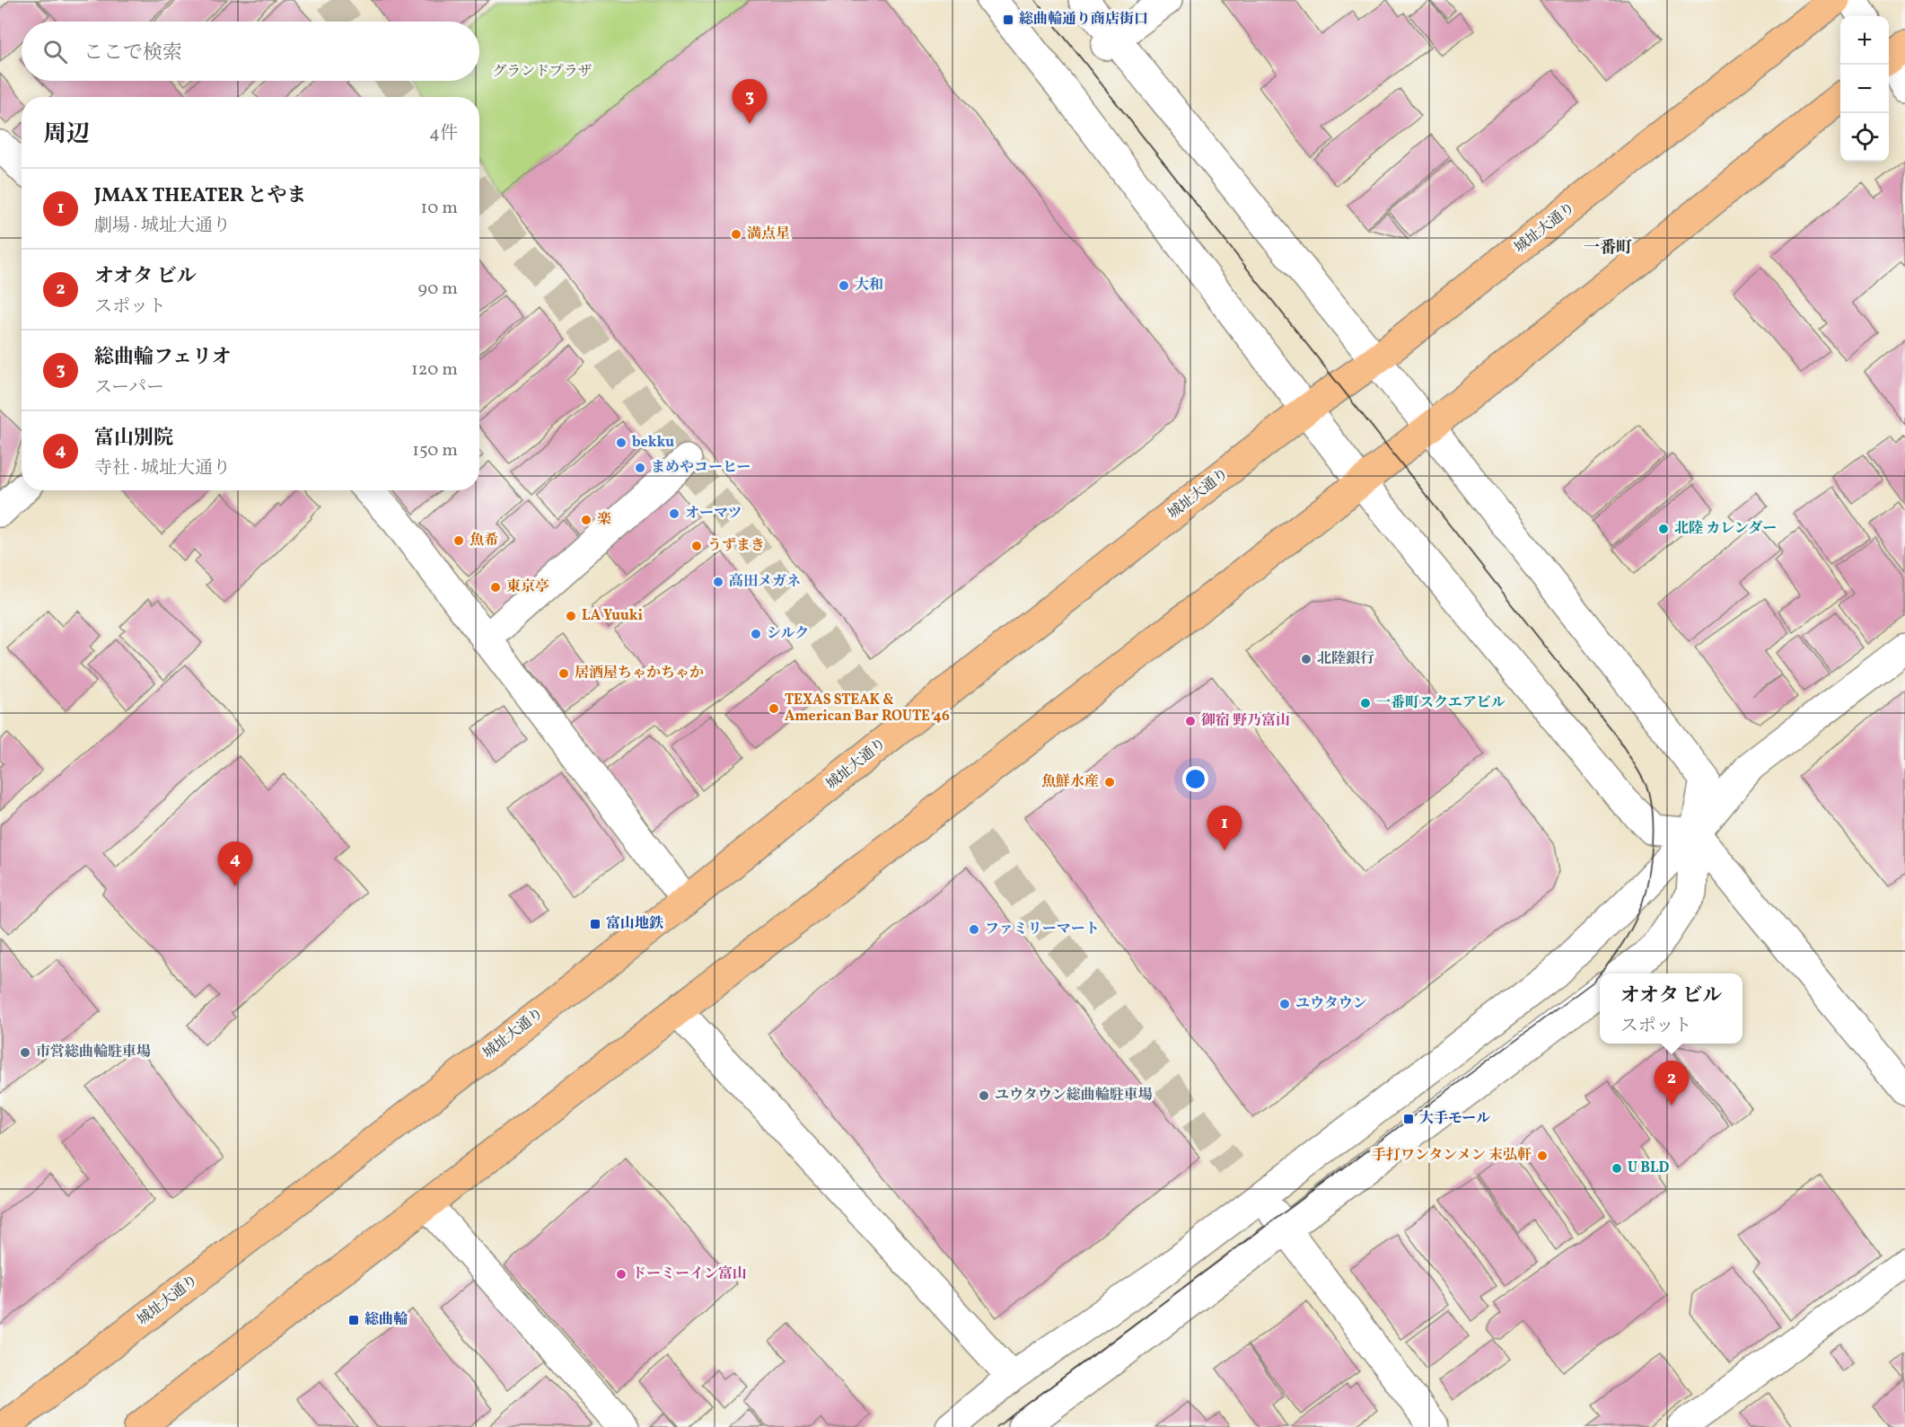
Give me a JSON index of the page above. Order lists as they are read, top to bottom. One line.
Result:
{"streets":{"highway":["城址大通り"]},"districts":["一番町"],"parks":["グランドプラザ"],"places":{"transit":["総曲輪通り商店街口","富山地鉄","大手モール","総曲輪"],"other":["満点星","大和","bekku","まめやコーヒー","オーマツ","楽","北陸 カレンダー","魚希","うずまき","高田メガネ","東京亭","LA Yuuki","シルク","北陸銀行","居酒屋ちゃかちゃか","一番町スクエアビル","TEXAS STEAK & American Bar ROUTE 46","御宿 野乃富山","魚鮮水産","ファミリーマート","ユウタウン","市営総曲輪駐車場","ユウタウン総曲輪駐車場","手打ワンタンメン 末弘軒","U BLD","ドーミーイン富山"]},"page":{"map_buttons":["+","−"],"search":"ここで検索","pins":["3","1","4","2"],"heading":["周辺","4件"],"list":[{"mark":"1","name":"JMAX THEATER とやま","note":"劇場 · 城址大通り","value":"10 m"},{"mark":"2","name":"オオタ ビル","note":"スポット","value":"90 m"},{"mark":"3","name":"総曲輪フェリオ","note":"スーパー","value":"120 m"},{"mark":"4","name":"富山別院","note":"寺社 · 城址大通り","value":"150 m"}],"popup":["オオタ ビル","スポット"]}}
